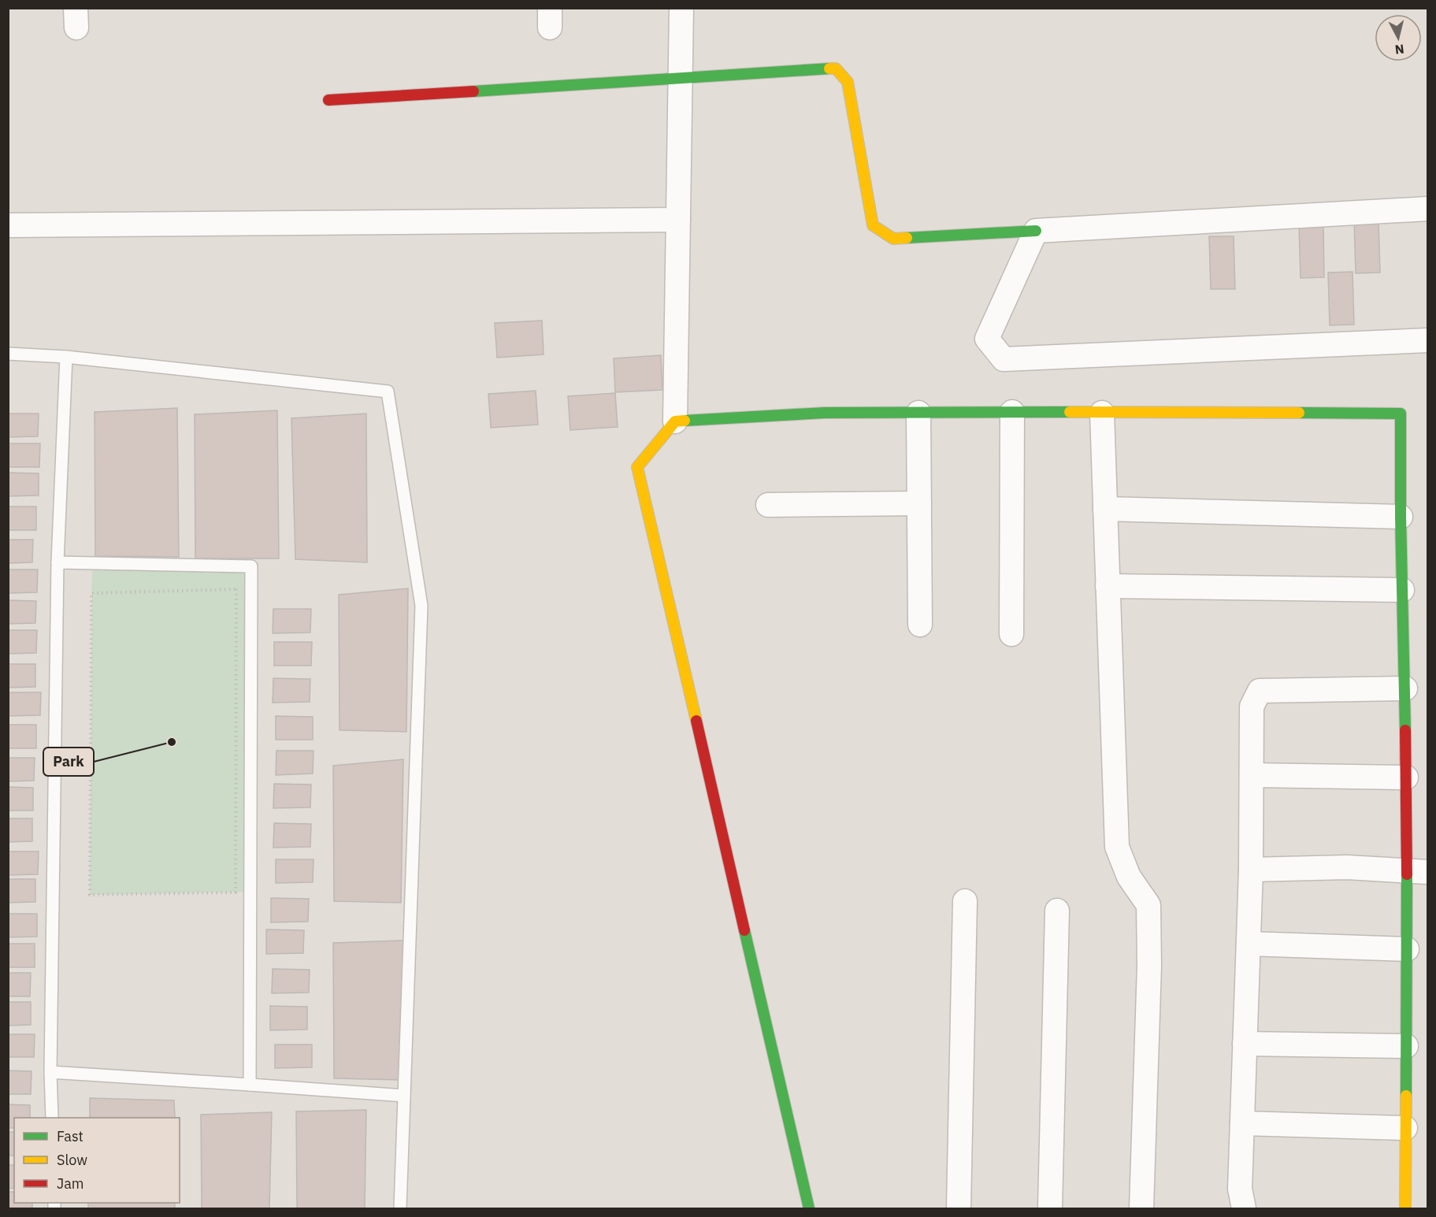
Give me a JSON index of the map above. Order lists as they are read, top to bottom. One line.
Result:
{"places":["Park"],"legend":["Fast","Slow","Jam"],"north":"bottom"}
